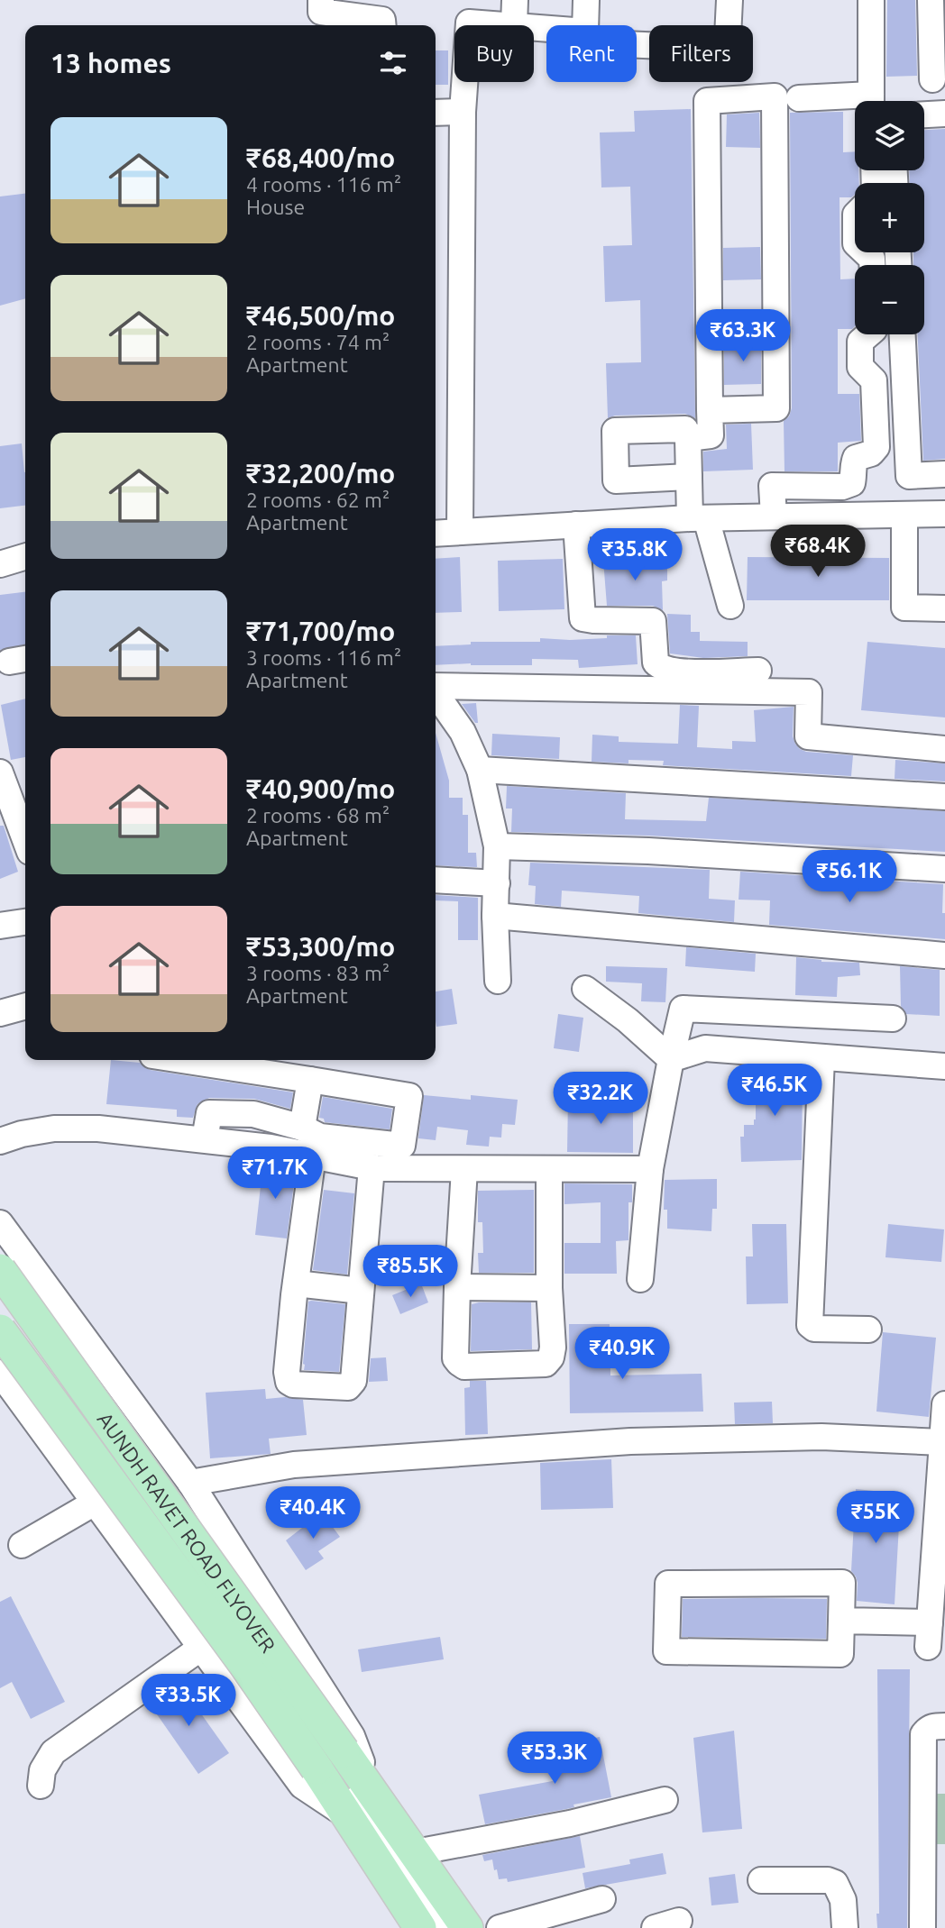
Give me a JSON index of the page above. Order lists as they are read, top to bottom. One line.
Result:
{"streets":{"main road":["AUNDH RAVET ROAD FLYOVER"]},"page":{"chip":["Buy","Rent","Filters"],"heading":"13 homes","map_buttons":["+","−"],"list":[{"name":"₹68,400/mo","note":"4 rooms · 116 m² · House"},{"name":"₹46,500/mo","note":"2 rooms · 74 m² · Apartment"},{"name":"₹32,200/mo","note":"2 rooms · 62 m² · Apartment"},{"name":"₹71,700/mo","note":"3 rooms · 116 m² · Apartment"},{"name":"₹40,900/mo","note":"2 rooms · 68 m² · Apartment"},{"name":"₹53,300/mo","note":"3 rooms · 83 m² · Apartment"}],"price":["₹63.3K","₹68.4K","₹35.8K","₹56.1K","₹46.5K","₹32.2K","₹71.7K","₹85.5K","₹40.9K","₹40.4K","₹55K","₹33.5K","₹53.3K"]}}
